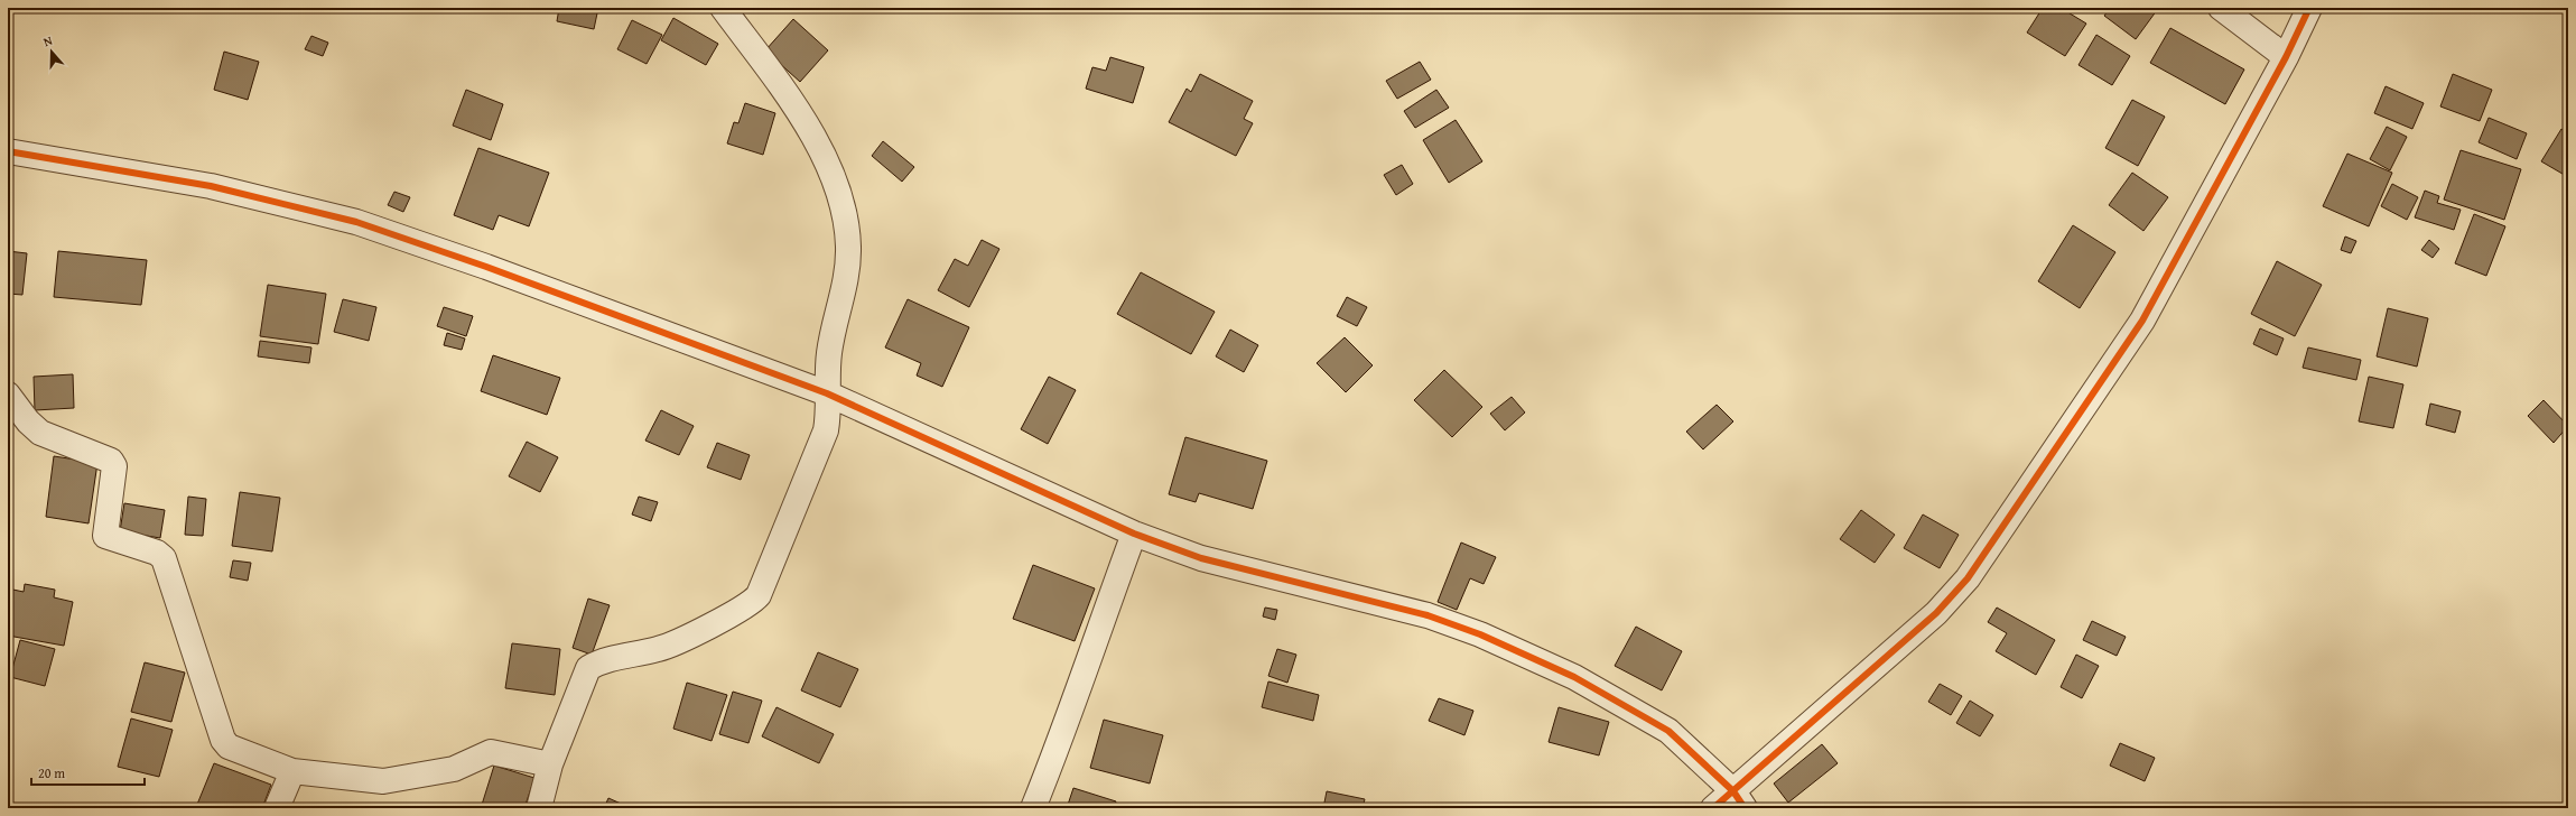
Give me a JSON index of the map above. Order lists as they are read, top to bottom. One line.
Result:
{"scale_bar":"20 m","north":"top"}
